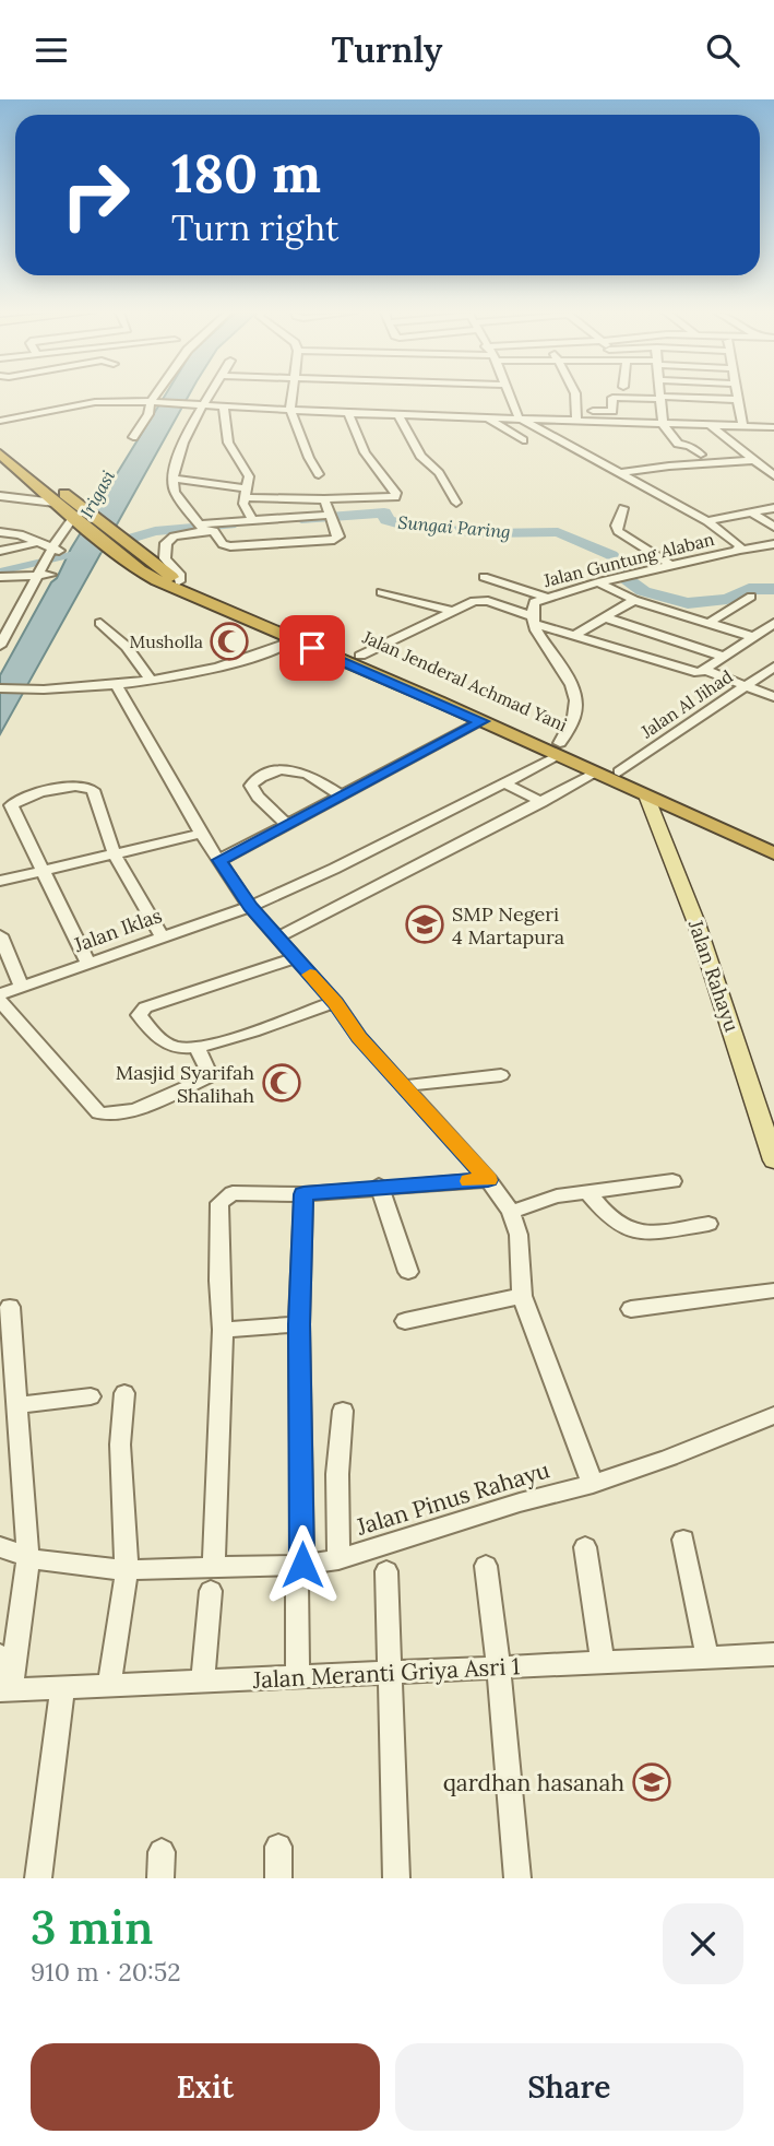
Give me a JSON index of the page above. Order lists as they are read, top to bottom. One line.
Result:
{"streets":{"highway":["Jalan Jenderal Achmad Yani"],"main road":["Jalan Rahayu"],"street":["Jalan Guntung Alaban","Jalan Al Jihad","Jalan Iklas","Jalan Pinus Rahayu","Jalan Meranti Griya Asri 1"]},"crossings":[["Jalan Jenderal Achmad Yani","Jalan Al Jihad"],["Jalan Jenderal Achmad Yani","Jalan Iklas"],["Jalan Jenderal Achmad Yani","Jalan Rahayu"]],"water":["Irigasi","Sungai Paring"],"places":{"mosque":["Musholla","Masjid Syarifah Shalihah"],"school or university":["SMP Negeri 4 Martapura","qardhan hasanah"]},"page":{"header":"Turnly","turn":["180 m","Turn right"],"heading":["3 min","910 m · 20:52"],"buttons":["Exit","Share"]}}
